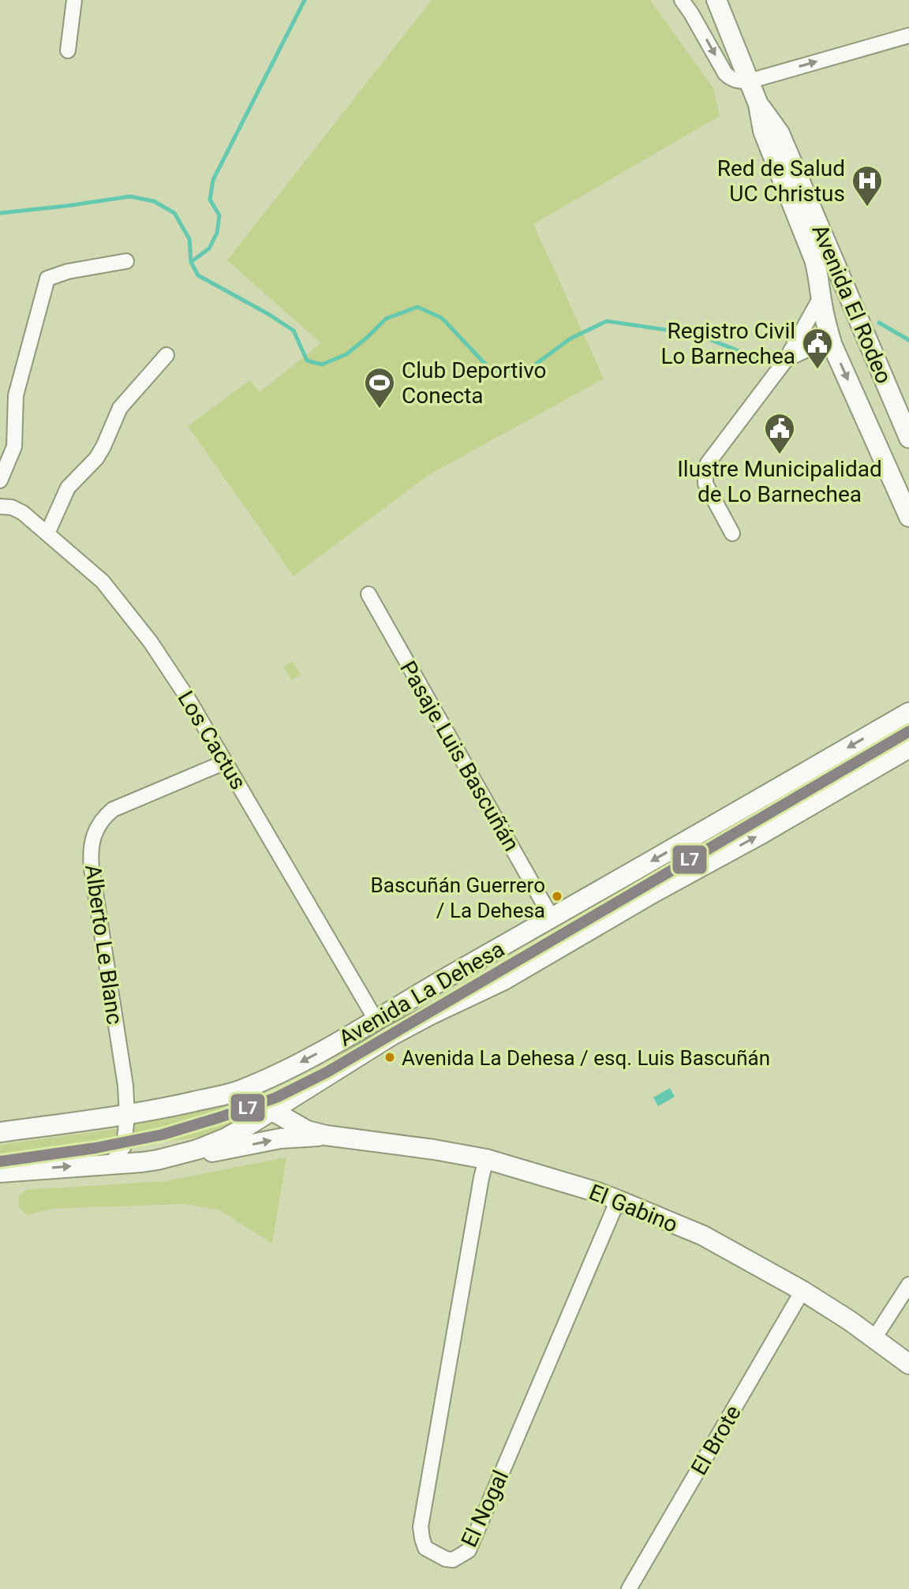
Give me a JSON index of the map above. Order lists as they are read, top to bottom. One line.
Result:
{"streets":{"main road":["Avenida El Rodeo","Avenida La Dehesa","El Gabino"],"street":["Los Cactus","Pasaje Luis Bascuñán","Alberto Le Blanc","El Brote","El Nogal"]},"crossings":[["Los Cactus","Alberto Le Blanc"],["Los Cactus","Avenida La Dehesa"],["Pasaje Luis Bascuñán","Avenida La Dehesa"],["Alberto Le Blanc","Avenida La Dehesa"],["Avenida La Dehesa","El Gabino"],["El Gabino","El Brote"],["El Gabino","El Nogal"]],"places":{"hospital":["Red de Salud UC Christus"],"public building":["Registro Civil Lo Barnechea","Ilustre Municipalidad de Lo Barnechea"],"sports":["Club Deportivo Conecta"],"other":["Bascuñán Guerrero / La Dehesa","Avenida La Dehesa / esq. Luis Bascuñán"]},"lines":["transit line L7"]}
